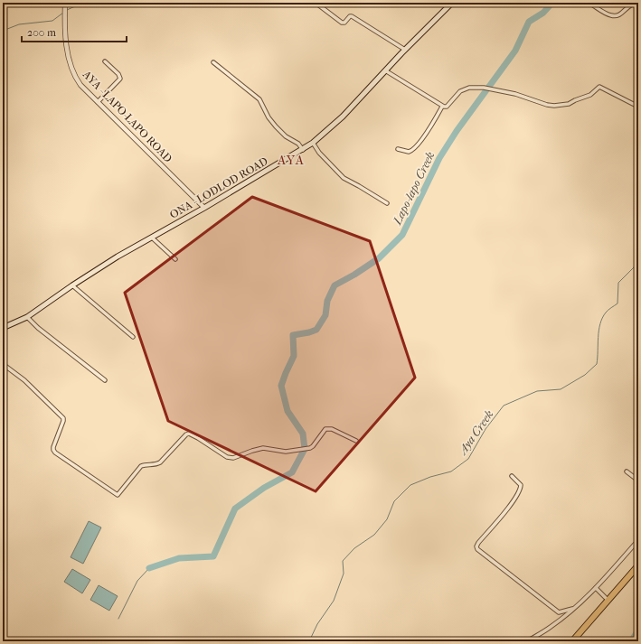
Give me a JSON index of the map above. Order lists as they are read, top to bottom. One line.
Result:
{"streets":{"main road":["ONA - LODLOD ROAD"],"street":["AYA - LAPO-LAPO ROAD"]},"crossings":[["AYA - LAPO-LAPO ROAD","ONA - LODLOD ROAD"]],"districts":["AYA"],"water":["Lapo-lapo Creek","Aya Creek"],"scale_bar":"200 m"}
